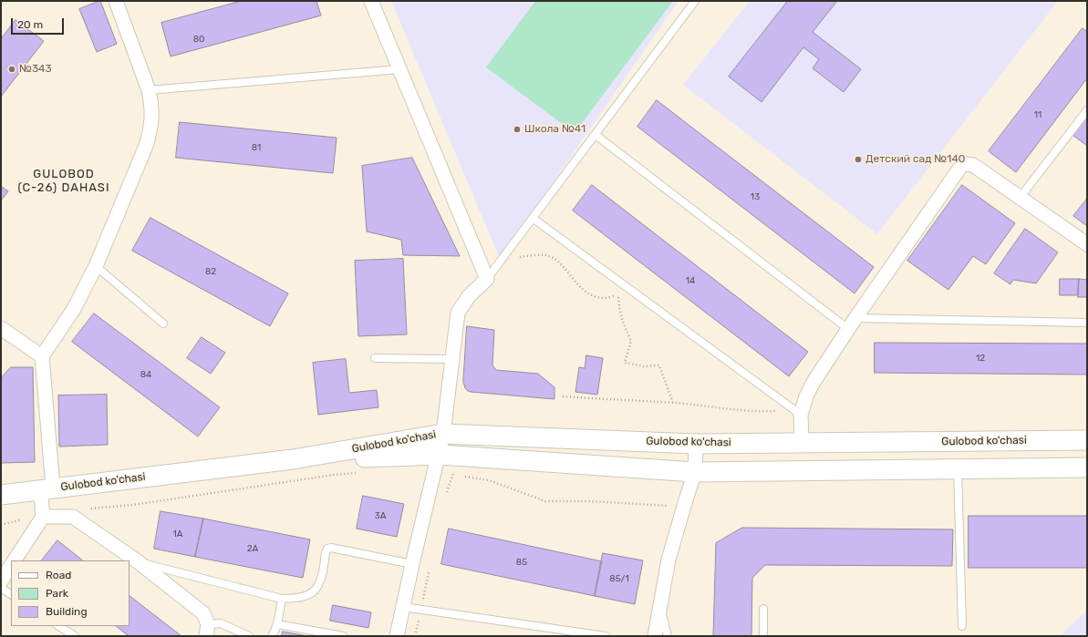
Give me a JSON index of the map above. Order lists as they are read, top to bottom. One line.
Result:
{"streets":{"street":["Gulobod ko'chasi"]},"districts":["GULOBOD (C-26) DAHASI"],"places":["№343","Школа №41","Детский сад №140"],"house_numbers":["80","11","81","13","82","14","12","84","3A","1A","2A","85","85/1"],"legend":["Road","Park","Building"],"scale_bar":"20 m"}
